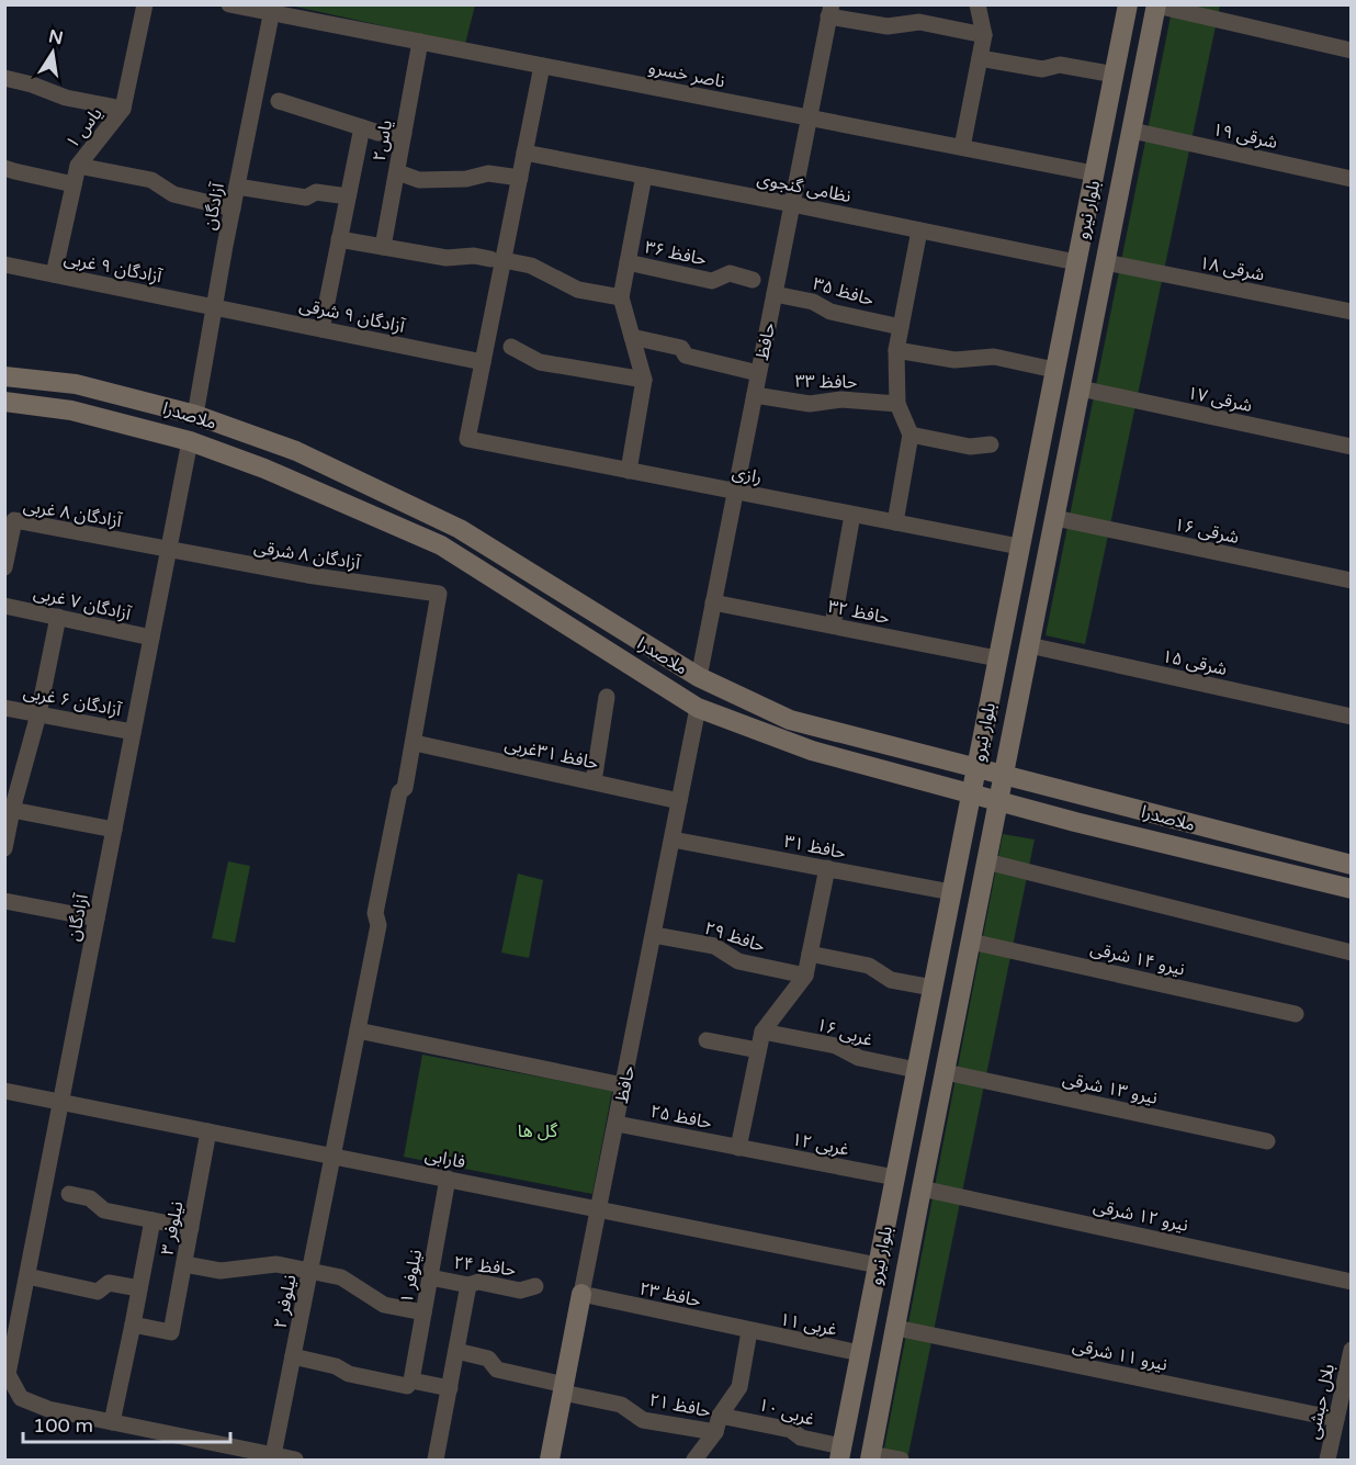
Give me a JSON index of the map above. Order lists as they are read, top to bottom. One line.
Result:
{"streets":{"street":["ناصر خسرو","یاس ۱","۱۹ شرقی","یاس۲","نظامی گنجوی","آزادگان","بلوار نیرو","حافظ ۳۶","آزادگان ۹ غربی","۱۸ شرقی","حافظ ۳۵","آزادگان ۹ شرقی","حافظ","حافظ ۳۳","۱۷ شرقی","ملاصدرا","رازی","آزادگان ۸ غربی","۱۶ شرقی","آزادگان ۸ شرقی","آزادگان ۷ غربی","حافظ ۳۲","۱۵ شرقی","آزادگان ۶ غربی","حافظ ۳۱غربی","حافظ ۳۱","حافظ ۲۹","نیرو ۱۴ شرقی","۱۶ غربی","نیرو ۱۳ شرقی","حافظ ۲۵","۱۲ غربی","فارابی","نیرو ۱۲ شرقی","نیلوفر ۳","حافظ ۲۴","نیلوفر ۱","حافظ ۲۳","نیلوفر ۲","۱۱ غربی","نیرو ۱۱ شرقی","بلال حبشی","حافظ ۲۱","۱۰ غربی"]},"crossings":[["ناصر خسرو","یاس۲"],["ناصر خسرو","آزادگان"],["ناصر خسرو","بلوار نیرو"],["ناصر خسرو","حافظ"],["یاس ۱","آزادگان ۹ غربی"],["۱۹ شرقی","بلوار نیرو"],["نظامی گنجوی","بلوار نیرو"],["نظامی گنجوی","حافظ"],["آزادگان","آزادگان ۹ غربی"],["آزادگان","آزادگان ۹ شرقی"],["آزادگان","ملاصدرا"],["آزادگان","آزادگان ۸ غربی"],["آزادگان","آزادگان ۸ شرقی"],["آزادگان","آزادگان ۷ غربی"],["آزادگان","آزادگان ۶ غربی"],["آزادگان","فارابی"],["بلوار نیرو","۱۸ شرقی"],["بلوار نیرو","۱۷ شرقی"],["بلوار نیرو","ملاصدرا"],["بلوار نیرو","رازی"],["بلوار نیرو","۱۶ شرقی"],["بلوار نیرو","حافظ ۳۲"],["بلوار نیرو","۱۵ شرقی"],["بلوار نیرو","حافظ ۳۱"],["بلوار نیرو","نیرو ۱۴ شرقی"],["بلوار نیرو","۱۶ غربی"],["بلوار نیرو","نیرو ۱۳ شرقی"],["بلوار نیرو","۱۲ غربی"],["بلوار نیرو","فارابی"],["بلوار نیرو","نیرو ۱۲ شرقی"],["بلوار نیرو","۱۱ غربی"],["بلوار نیرو","نیرو ۱۱ شرقی"],["بلوار نیرو","۱۰ غربی"],["آزادگان ۹ غربی","آزادگان ۹ شرقی"],["حافظ ۳۵","حافظ"],["آزادگان ۹ شرقی","رازی"],["حافظ","حافظ ۳۳"],["حافظ","ملاصدرا"],["حافظ","رازی"],["حافظ","حافظ ۳۲"],["حافظ","حافظ ۳۱غربی"],["حافظ","حافظ ۳۱"],["حافظ","حافظ ۲۹"],["حافظ","حافظ ۲۵"],["حافظ","فارابی"],["حافظ","حافظ ۲۳"],["حافظ","حافظ ۲۱"],["آزادگان ۸ غربی","آزادگان ۸ شرقی"],["آزادگان ۸ شرقی","نیلوفر ۲"],["حافظ ۳۱غربی","نیلوفر ۲"],["حافظ ۲۵","۱۲ غربی"],["فارابی","نیلوفر ۳"],["فارابی","نیلوفر ۱"],["فارابی","نیلوفر ۲"],["حافظ ۲۴","نیلوفر ۱"],["حافظ ۲۳","۱۱ غربی"],["نیرو ۱۱ شرقی","بلال حبشی"]],"parks":["گل ها"],"scale_bar":"100 m","north":"top"}
